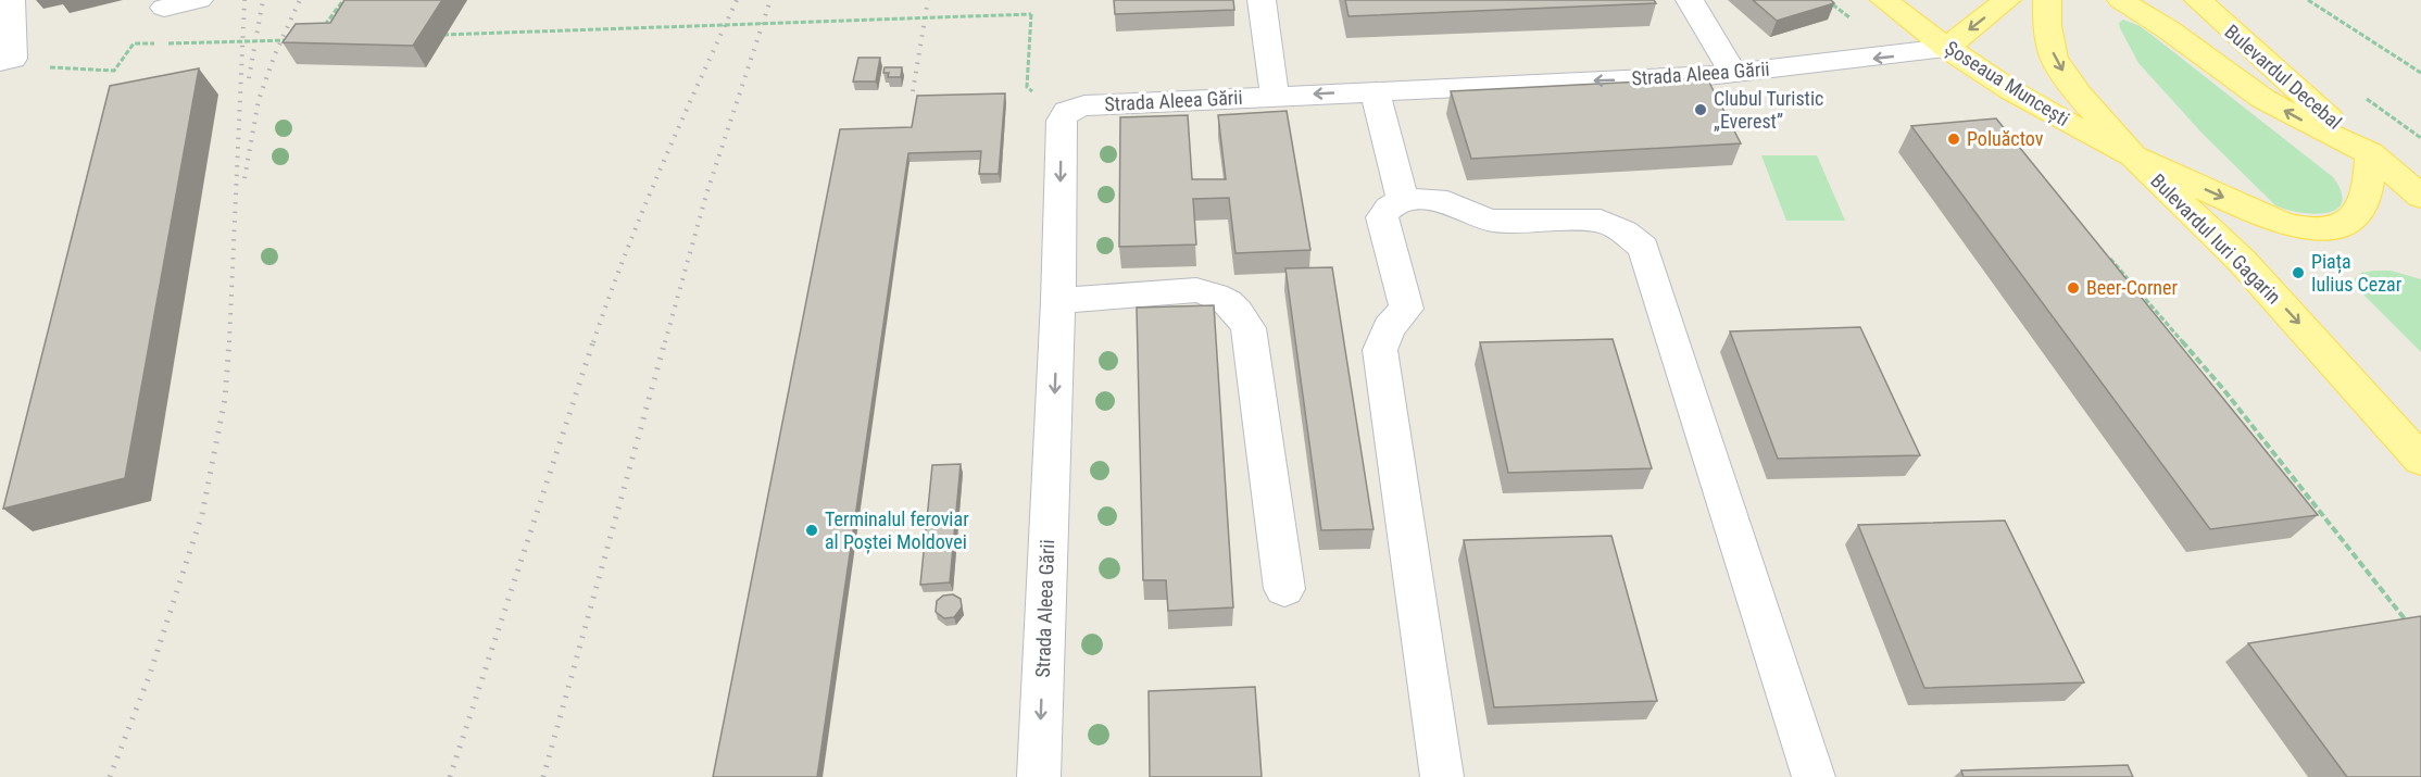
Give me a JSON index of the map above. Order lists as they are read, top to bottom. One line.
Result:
{"streets":{"main road":["Bulevardul Decebal","Șoseaua Muncești","Bulevardul Iuri Gagarin"],"street":["Strada Aleea Gării"]},"crossings":[["Strada Aleea Gării","Șoseaua Muncești"],["Șoseaua Muncești","Bulevardul Iuri Gagarin"]],"places":["Clubul Turistic „Everest”","Poluăctov","Piața Iulius Cezar","Beer-Corner","Terminalul feroviar al Poștei Moldovei"]}
